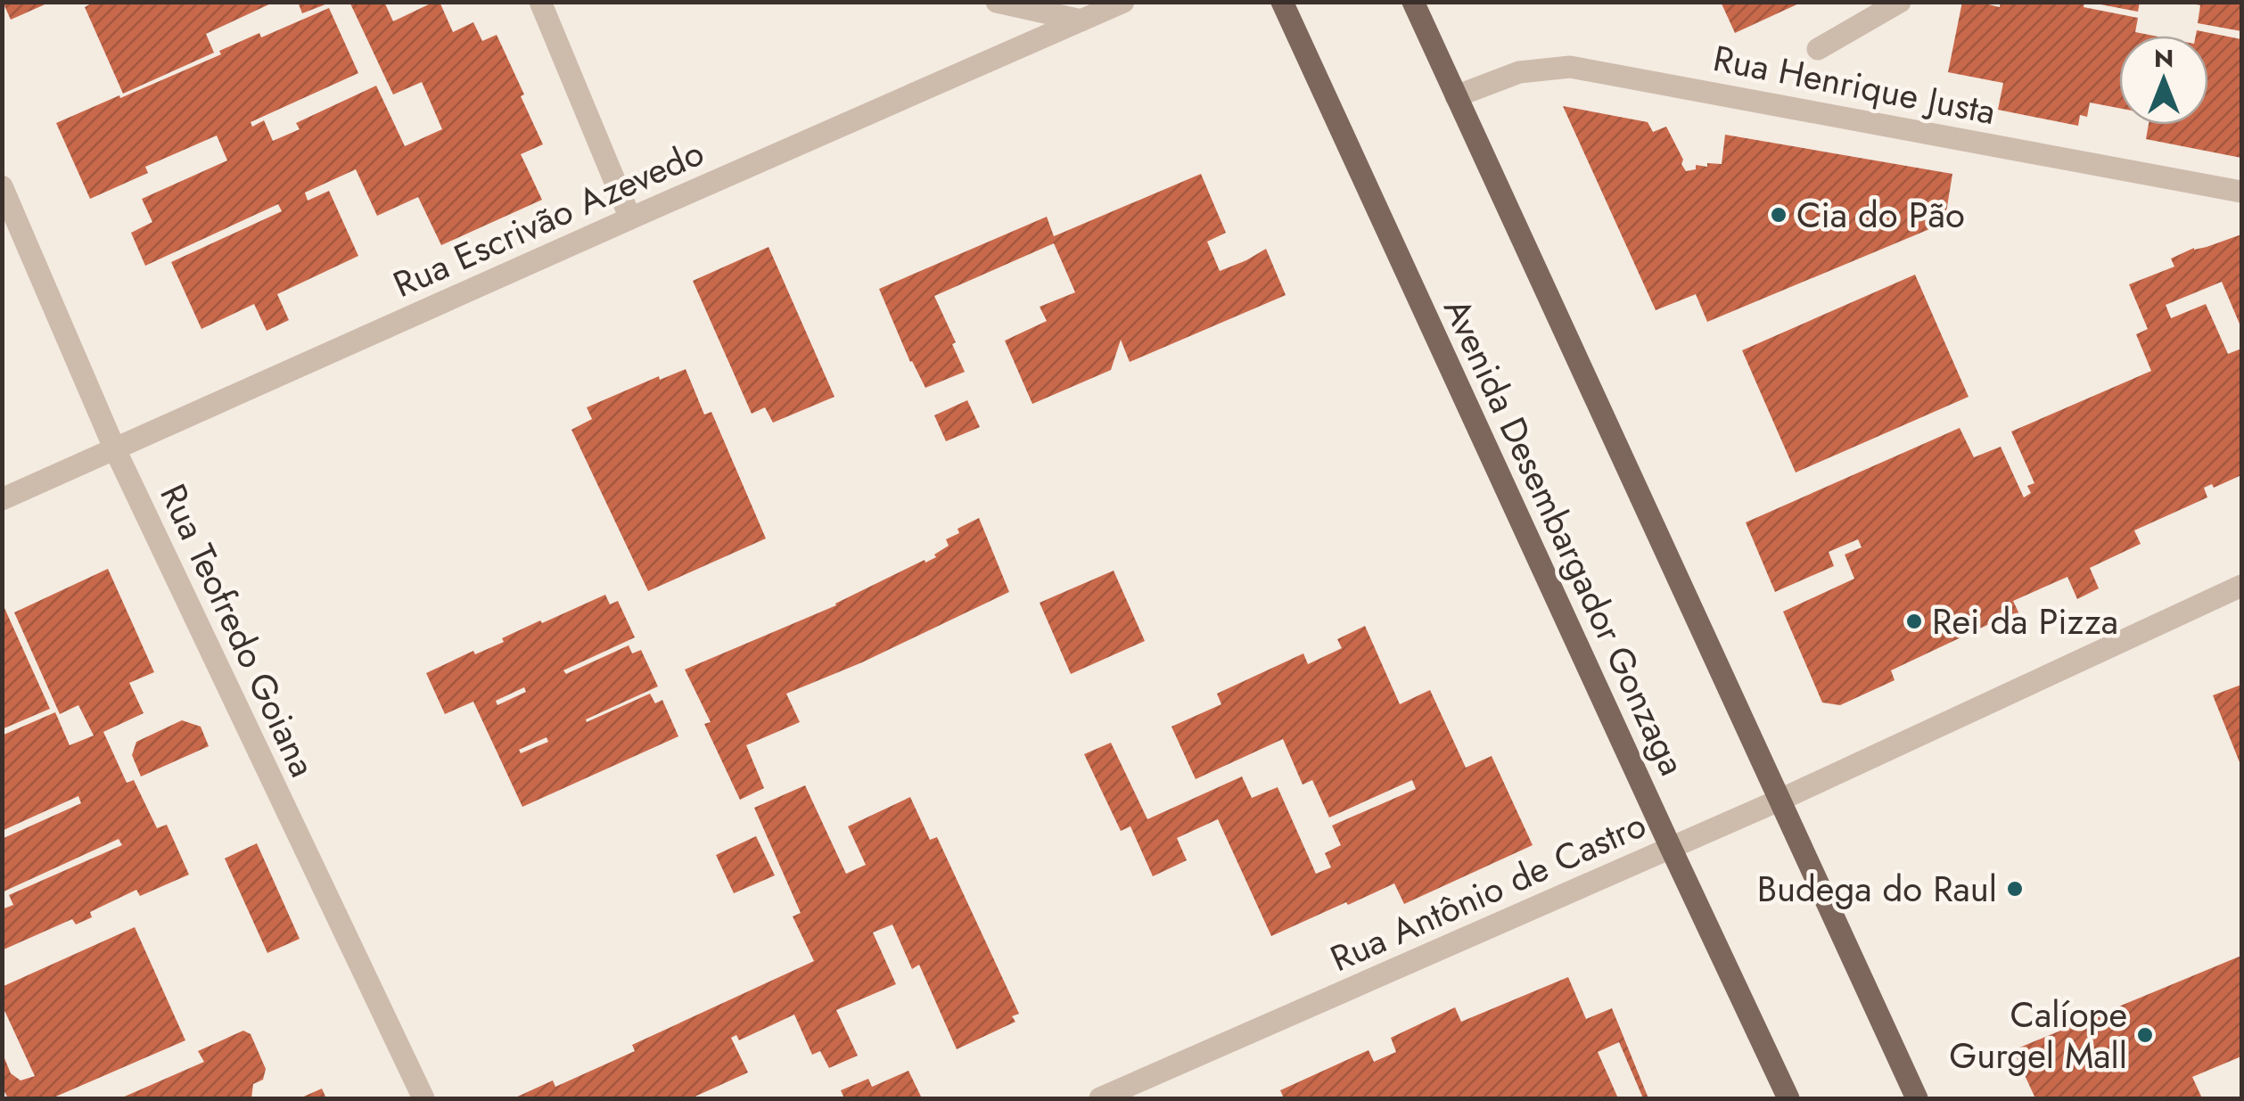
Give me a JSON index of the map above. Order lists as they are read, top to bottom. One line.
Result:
{"streets":{"main road":["Avenida Desembargador Gonzaga"],"street":["Rua Henrique Justa","Rua Escrivão Azevedo","Rua Teofredo Goiana","Rua Antônio de Castro"]},"crossings":[["Rua Escrivão Azevedo","Rua Teofredo Goiana"],["Avenida Desembargador Gonzaga","Rua Antônio de Castro"]],"places":["Cia do Pão","Rei da Pizza","Budega do Raul","Calíope Gurgel Mall"],"north":"top"}
